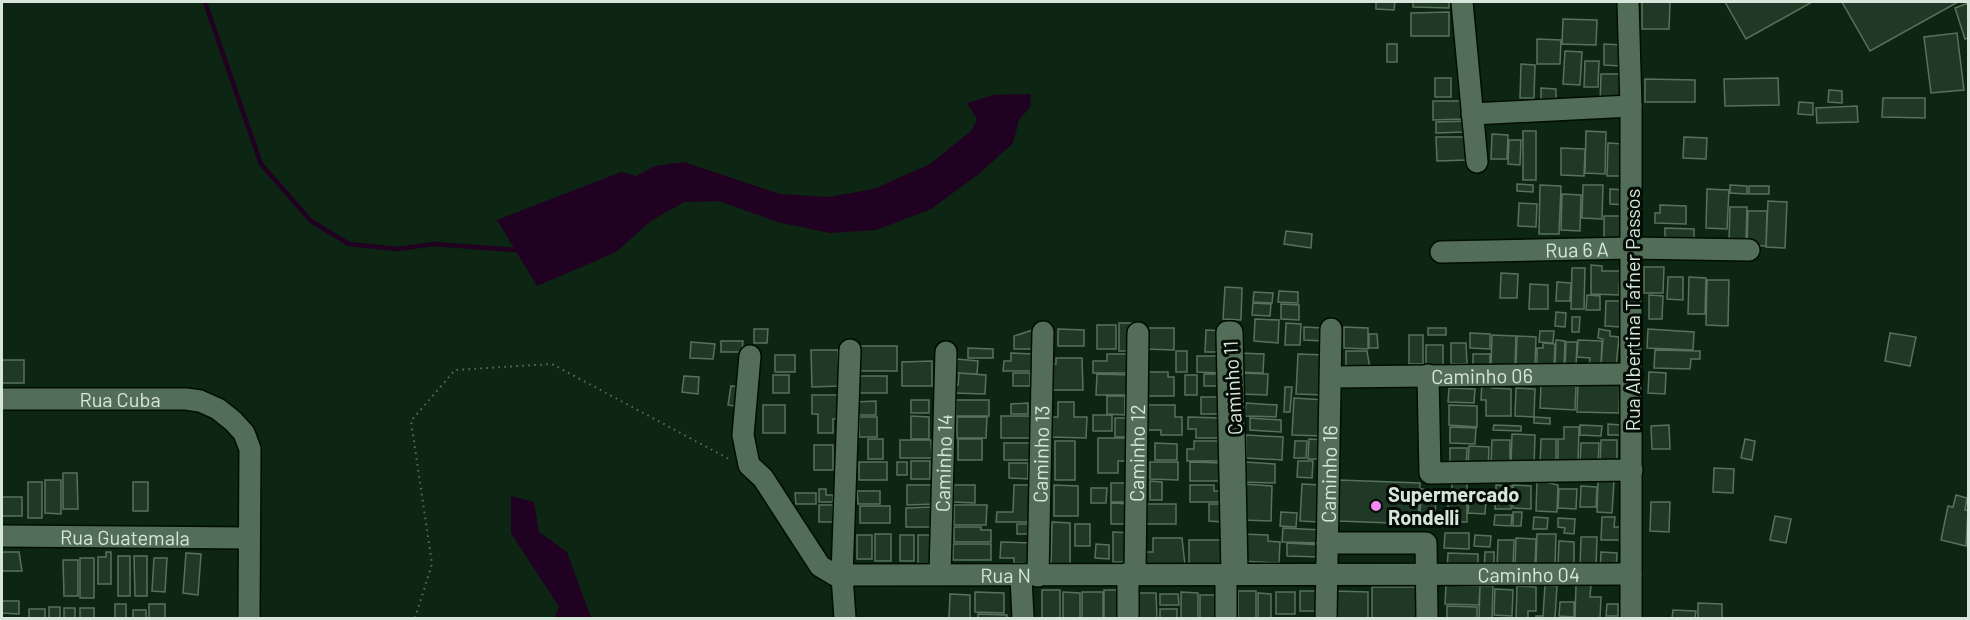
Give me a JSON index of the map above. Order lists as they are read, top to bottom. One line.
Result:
{"streets":{"street":["Rua 6 A","Rua Albertina Tafner Passos","Caminho 06","Caminho 11","Rua Cuba","Caminho 12","Caminho 13","Caminho 14","Caminho 16","Rua Guatemala","Caminho 04","Rua N"]},"crossings":[["Rua 6 A","Rua Albertina Tafner Passos"],["Rua Albertina Tafner Passos","Caminho 06"],["Rua Albertina Tafner Passos","Caminho 04"],["Caminho 06","Caminho 16"],["Caminho 11","Rua N"],["Rua Cuba","Rua Guatemala"],["Caminho 12","Rua N"],["Caminho 13","Rua N"],["Caminho 14","Rua N"],["Caminho 16","Rua N"],["Caminho 04","Rua N"]],"places":["Supermercado Rondelli"]}
